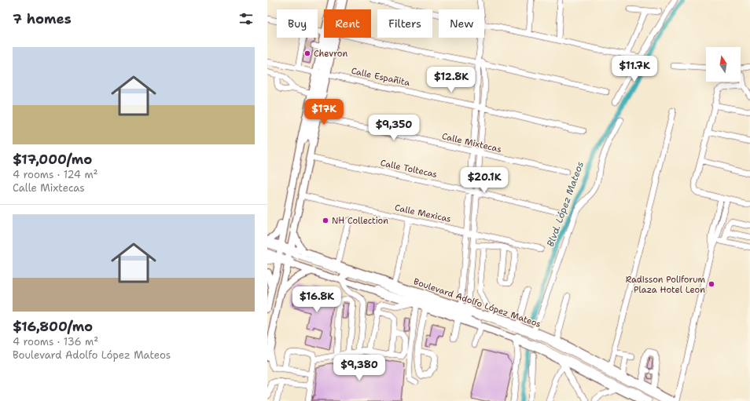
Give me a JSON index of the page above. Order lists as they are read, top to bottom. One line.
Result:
{"streets":{"main road":["Boulevard Adolfo López Mateos"],"street":["Calle Españita","Calle Mixtecas","Calle Toltecas","Calle Mexicas"]},"water":["Blvd. López Mateos"],"places":["Chevron","NH Collection","Radisson Poliforum Plaza Hotel Leon"],"north":"top","page":{"heading":"7 homes","chip":["Buy","Rent","Filters","New"],"list":[{"name":"$17,000/mo","note":"4 rooms · 124 m² · Calle Mixtecas"},{"name":"$16,800/mo","note":"4 rooms · 136 m² · Boulevard Adolfo López Mateos"}],"price":["$11.7K","$12.8K","$17K","$9,350","$20.1K","$16.8K","$9,380"]}}
